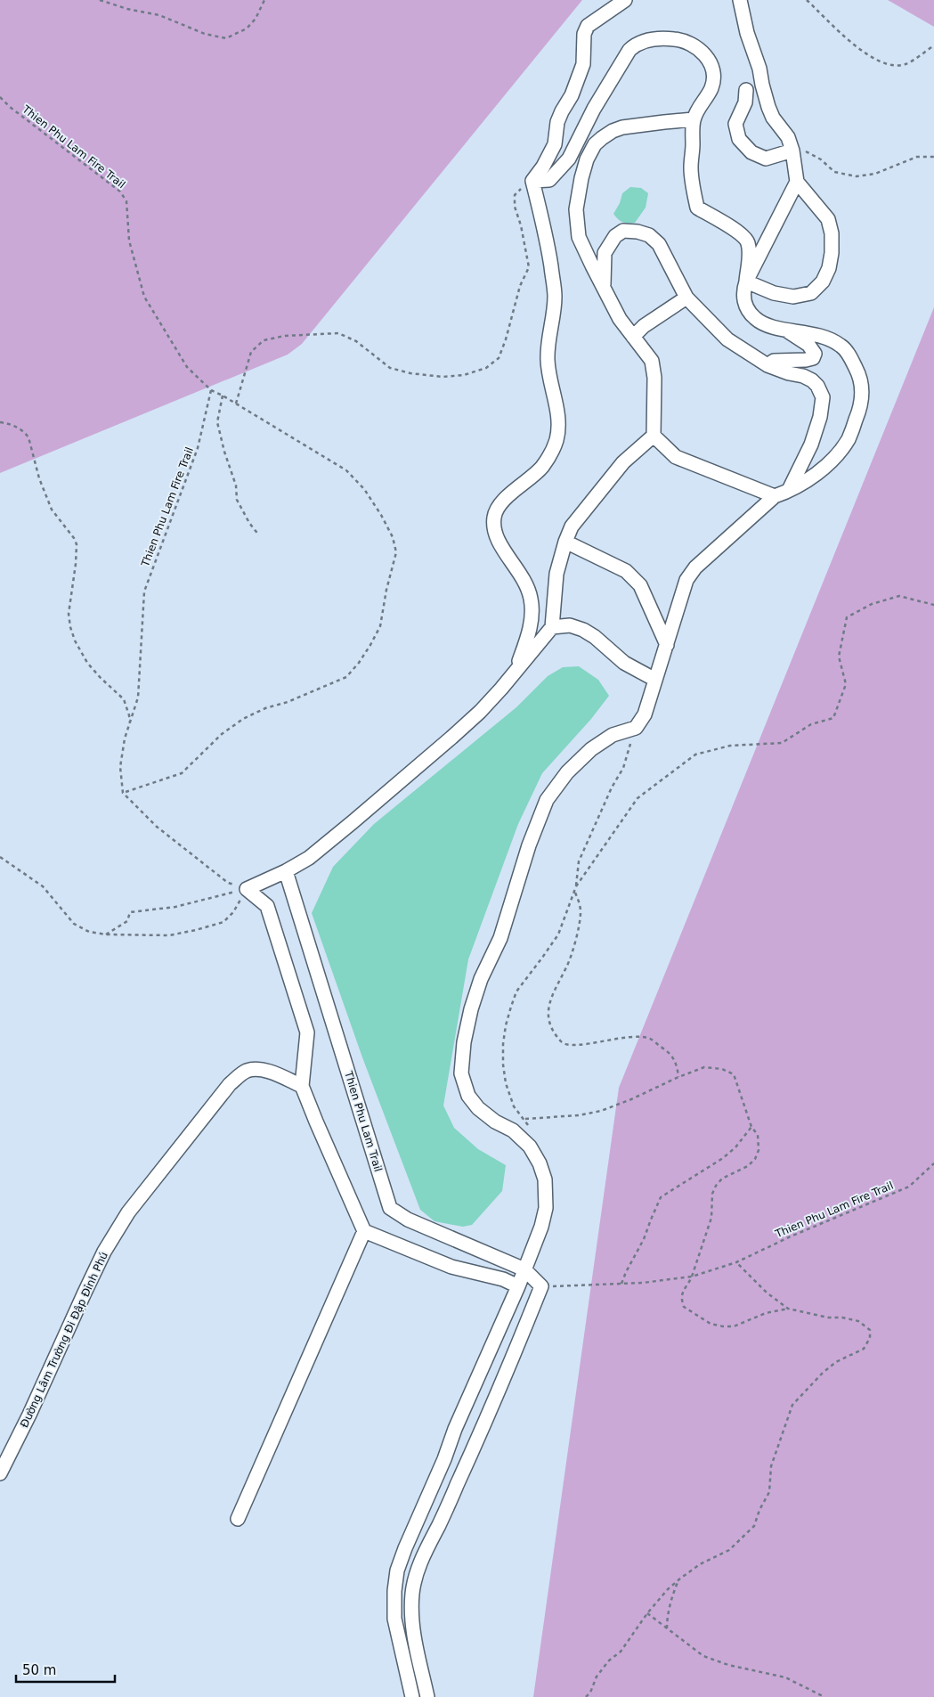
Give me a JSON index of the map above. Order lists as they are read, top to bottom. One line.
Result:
{"streets":{"street":["Thien Phu Lam Trail","Đường Lâm Trường Đi Đập Đỉnh Phú"],"path":["Thien Phu Lam Fire Trail"]},"crossings":[["Thien Phu Lam Fire Trail","Thien Phu Lam Trail"]],"scale_bar":"50 m"}
